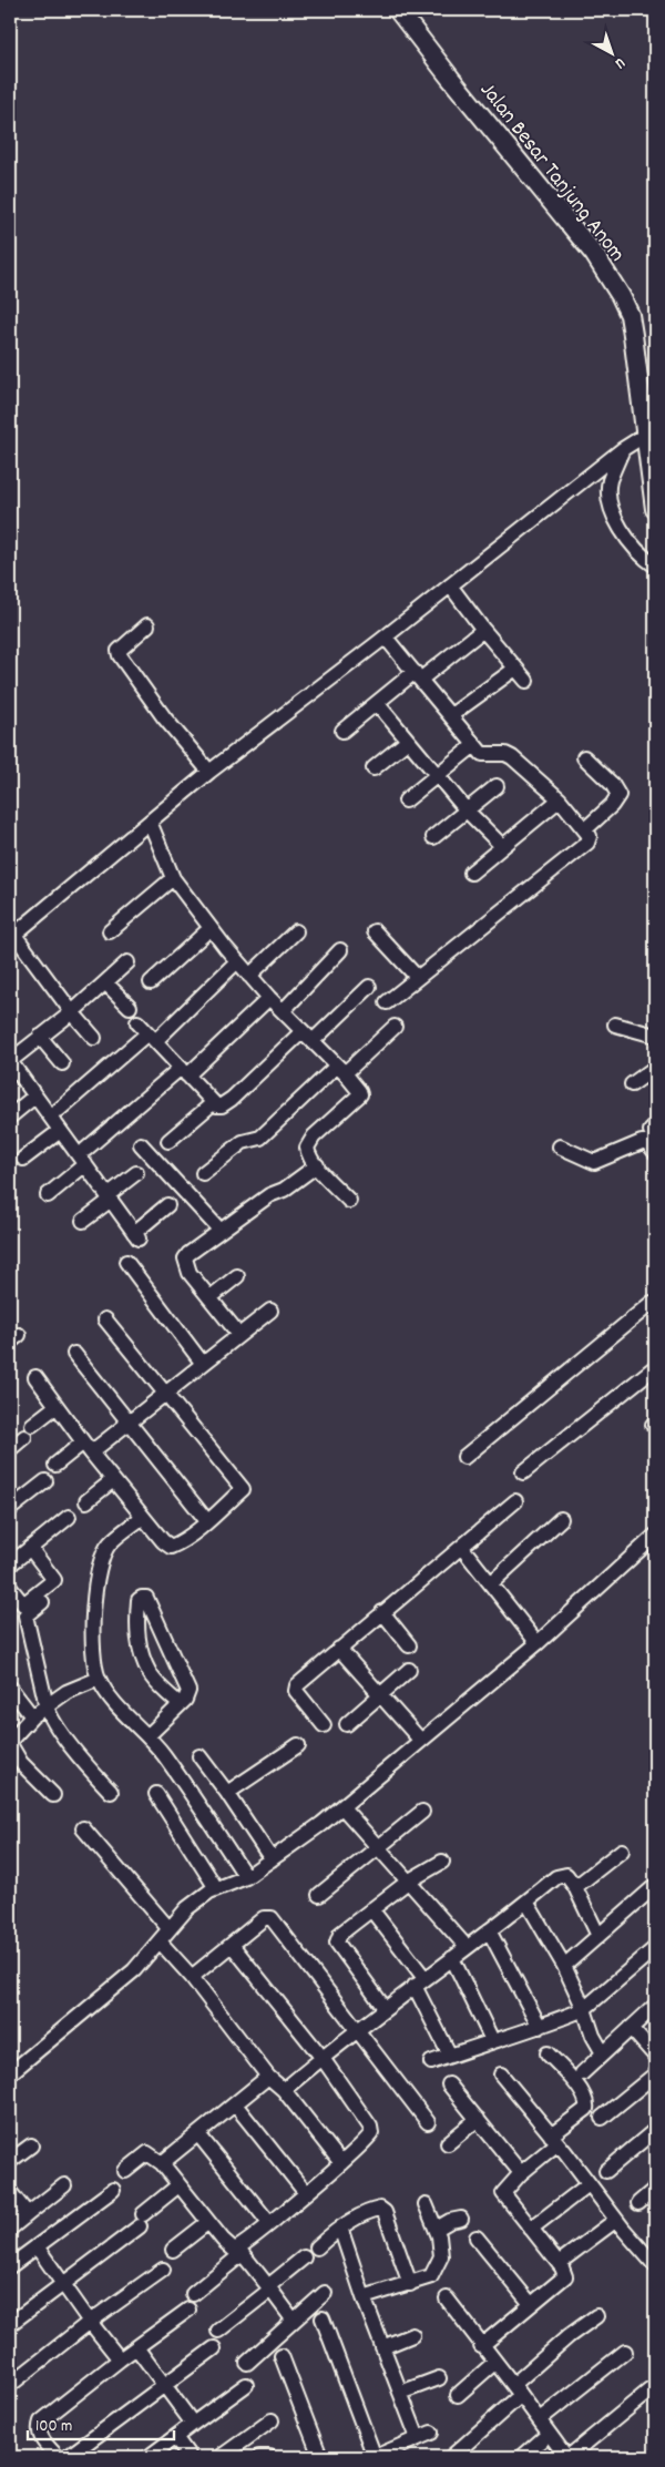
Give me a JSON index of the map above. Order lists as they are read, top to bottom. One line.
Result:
{"streets":{"main road":["Jalan Besar Tanjung Anom"]},"scale_bar":"100 m","north":"bottom right"}
